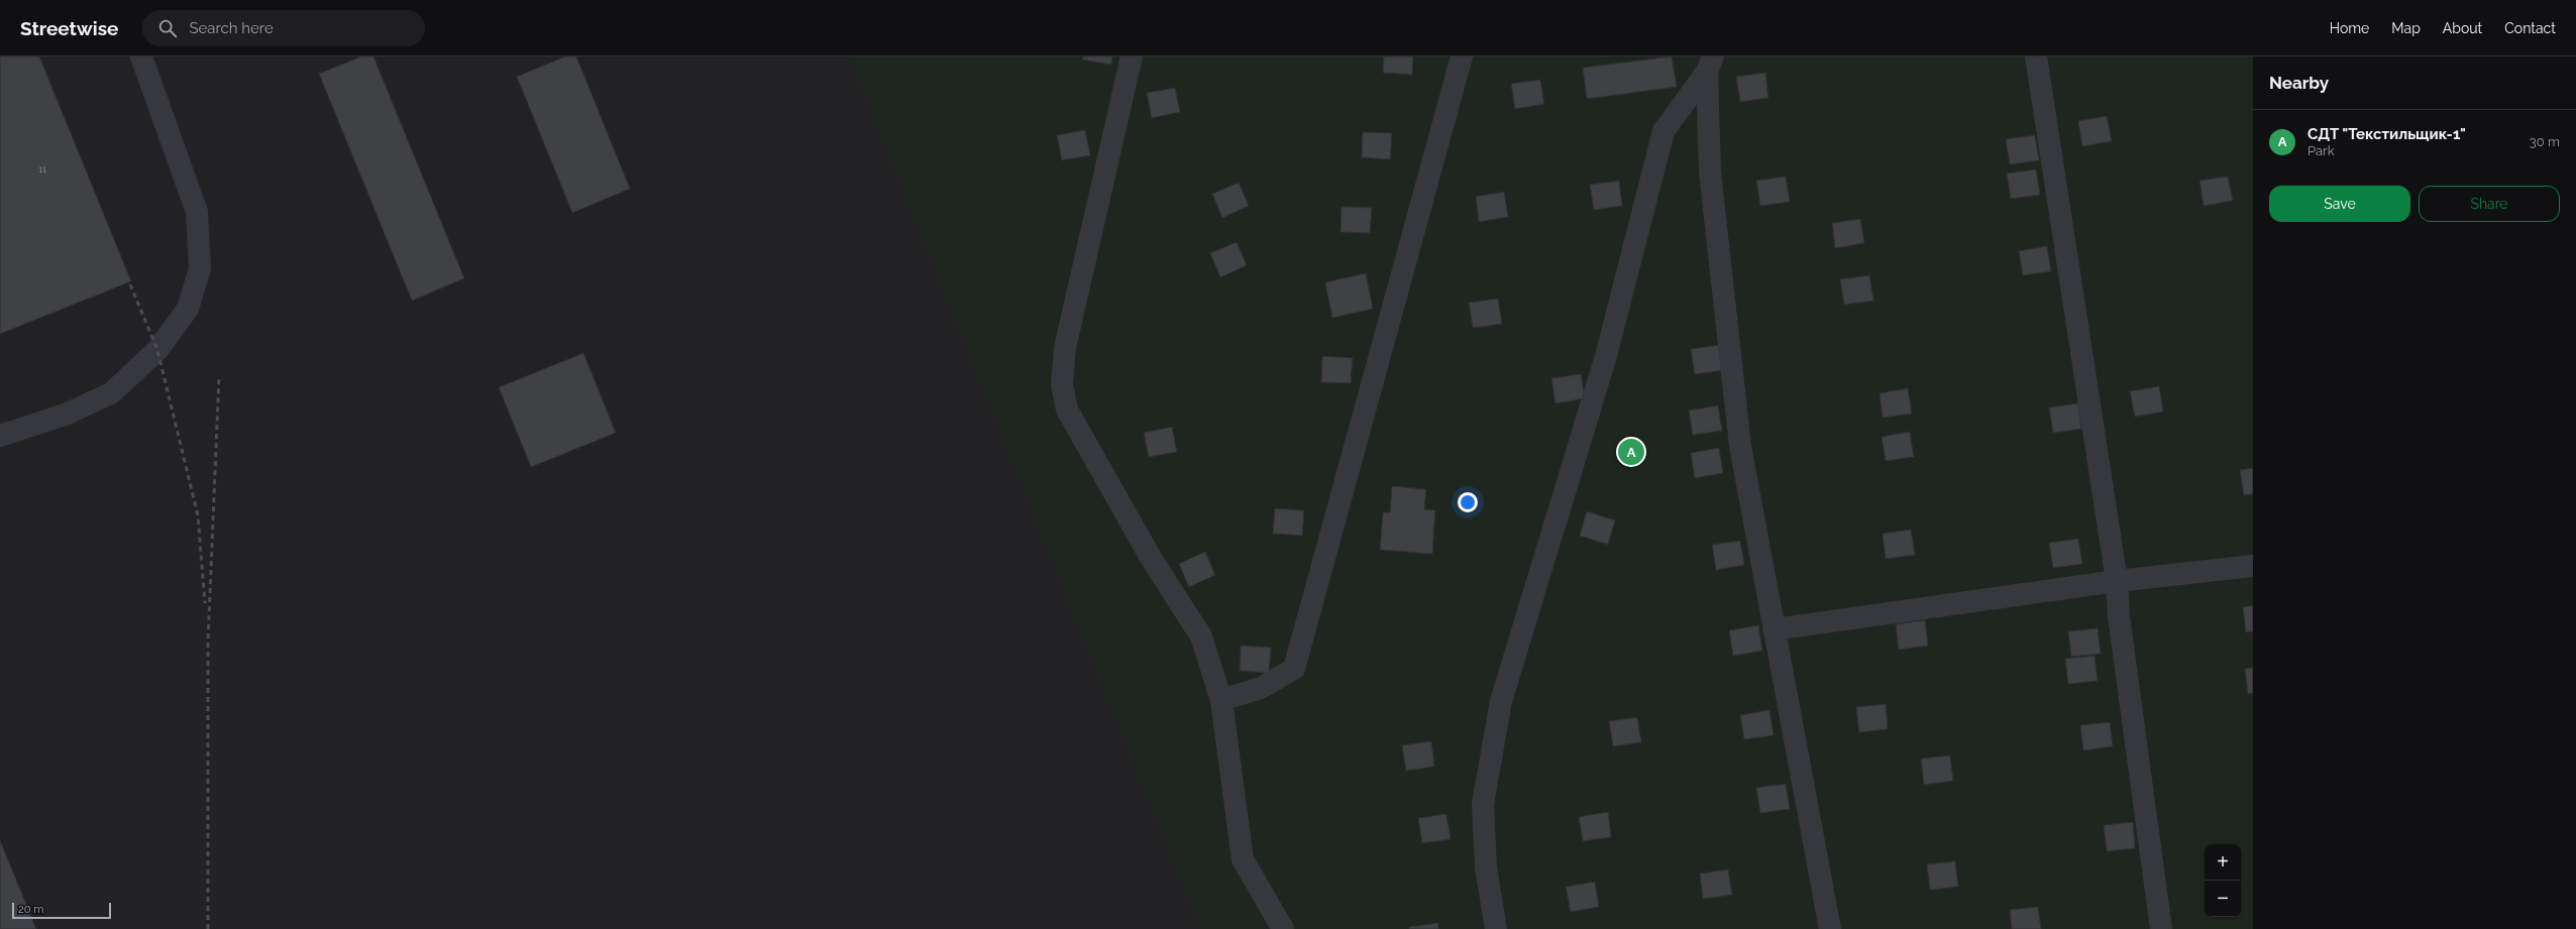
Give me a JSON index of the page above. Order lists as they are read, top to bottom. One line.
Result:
{"house_numbers":["11"],"scale_bar":"20 m","page":{"header":"Streetwise","search":"Search here","nav":["Home","Map","About","Contact"],"heading":"Nearby","list":[{"mark":"A","name":"СДТ \"Текстильщик-1\"","note":"Park","value":"30 m"}],"buttons":["Save","Share"],"pins":"A","map_buttons":["+","−"],"scale":"20 m"}}
